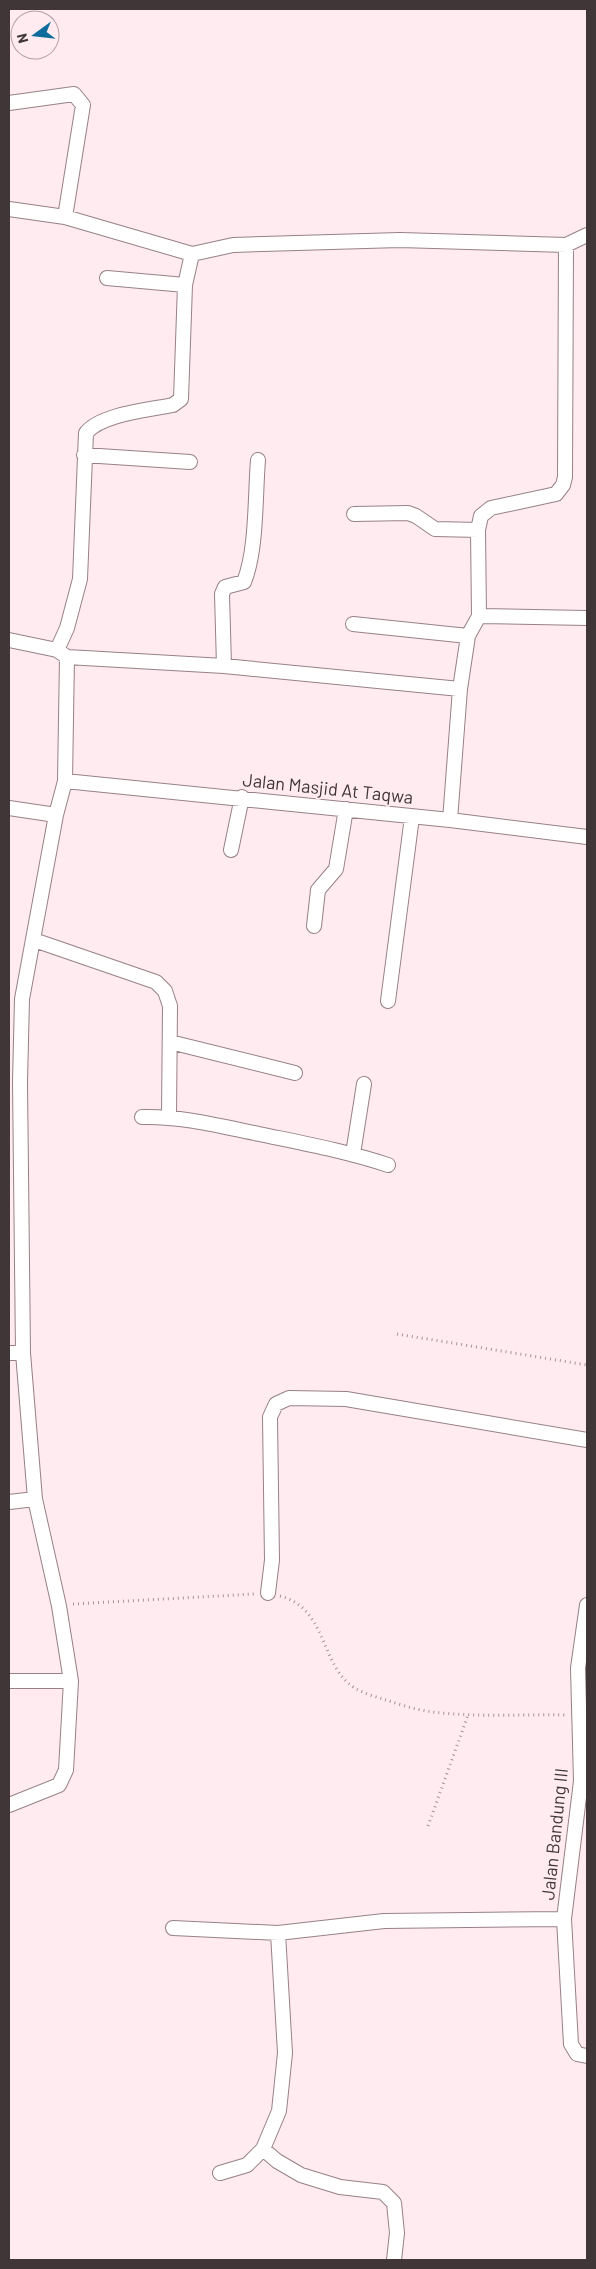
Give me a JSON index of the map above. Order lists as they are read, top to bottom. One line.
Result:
{"streets":{"street":["Jalan Masjid At Taqwa","Jalan Bandung III"]},"north":"left"}
